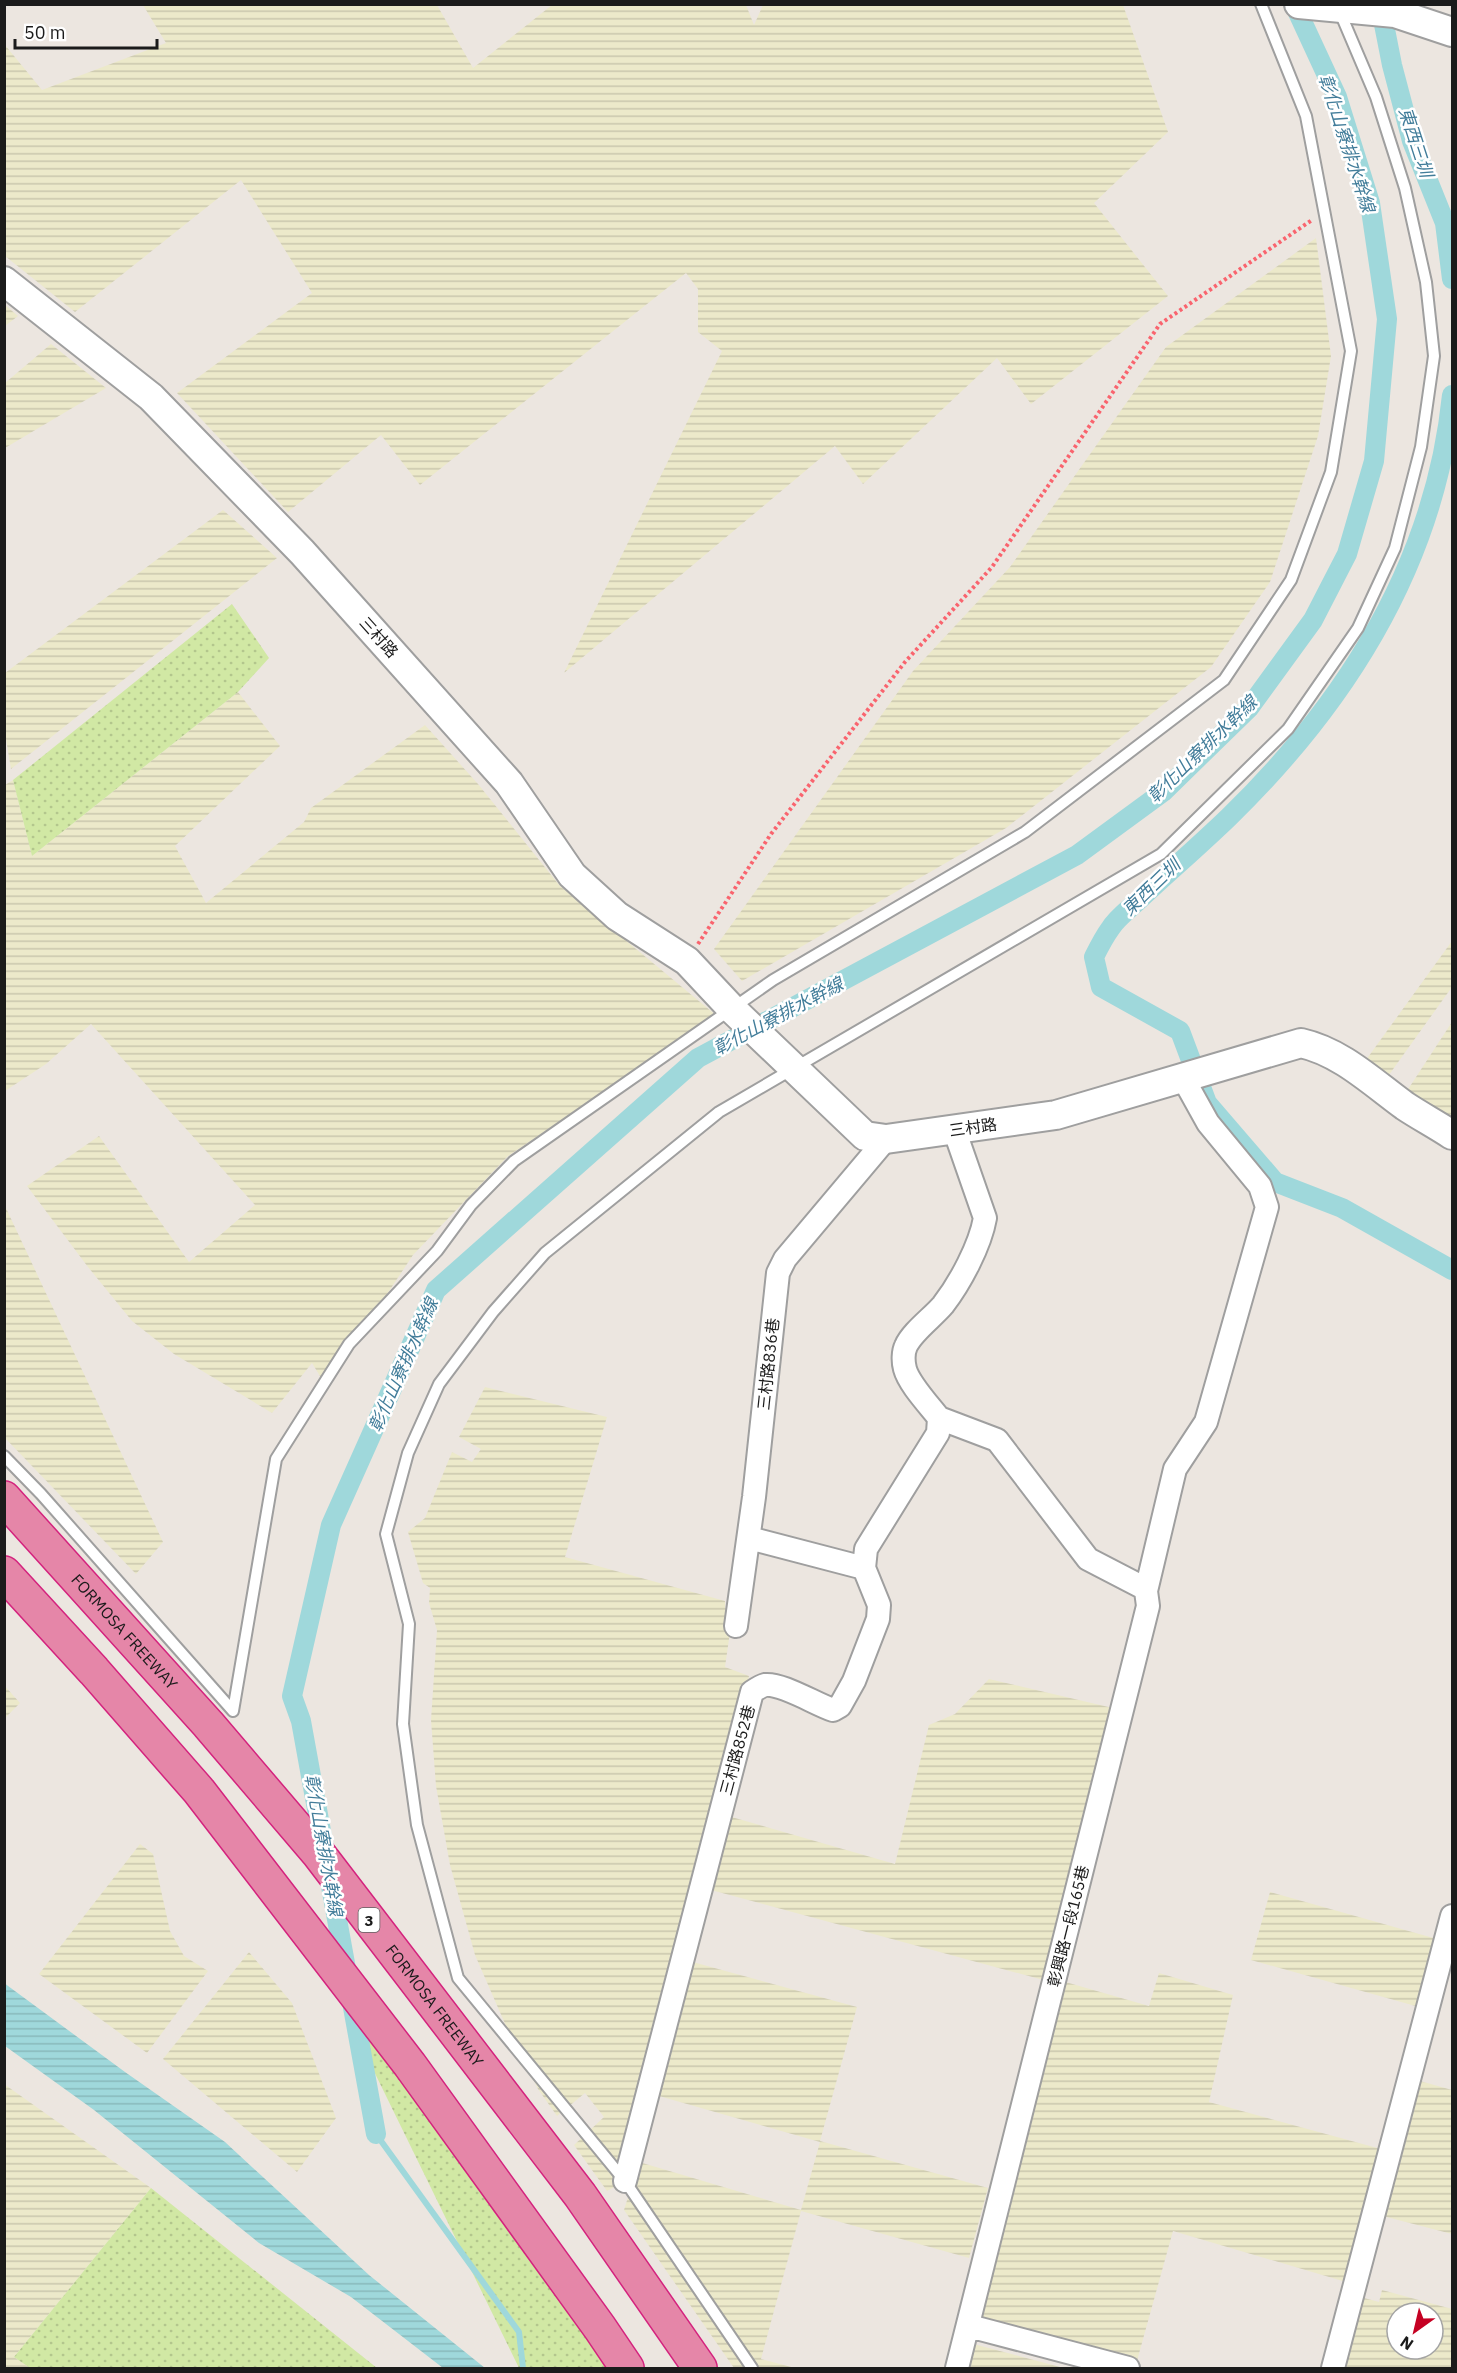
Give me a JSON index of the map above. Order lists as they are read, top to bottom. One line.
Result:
{"streets":{"highway":["FORMOSA FREEWAY","3"],"street":["三村路","三村路836巷","三村路852巷","彰興路一段165巷"]},"crossings":[["三村路","三村路836巷"],["三村路","彰興路一段165巷"]],"water":["東西三圳","彰化山寮排水幹線"],"scale_bar":"50 m","north":"bottom left"}
